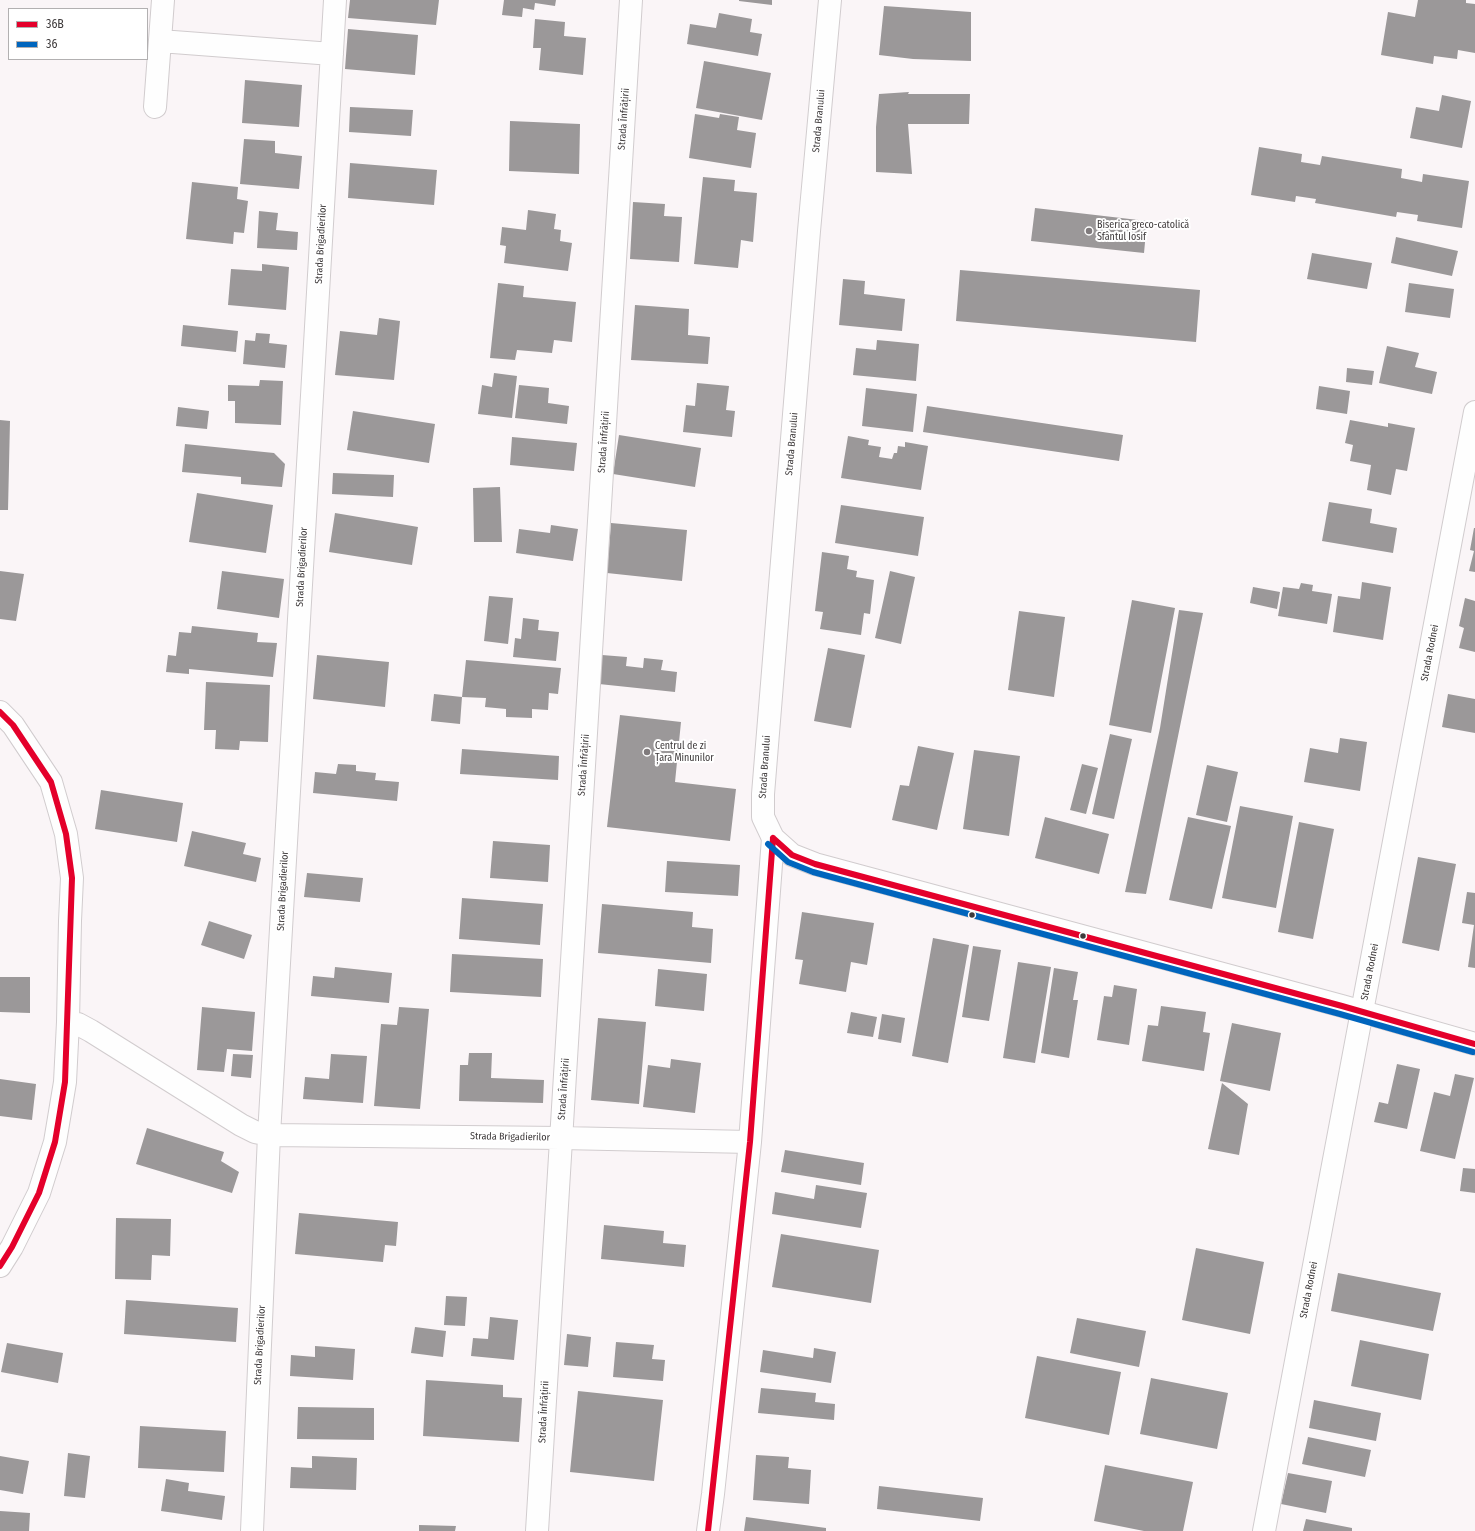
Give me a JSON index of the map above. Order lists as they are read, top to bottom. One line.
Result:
{"streets":{"street":["Strada Înfrățirii","Strada Branului","Strada Brigadierilor","Strada Rodnei"]},"crossings":[["Strada Înfrățirii","Strada Brigadierilor"],["Strada Branului","Strada Brigadierilor"]],"places":["Biserica greco-catolică Sfântul Iosif","Centrul de zi Țara Minunilor"],"lines":["transit line 36B","transit line 36"],"legend":["36B","36"]}
